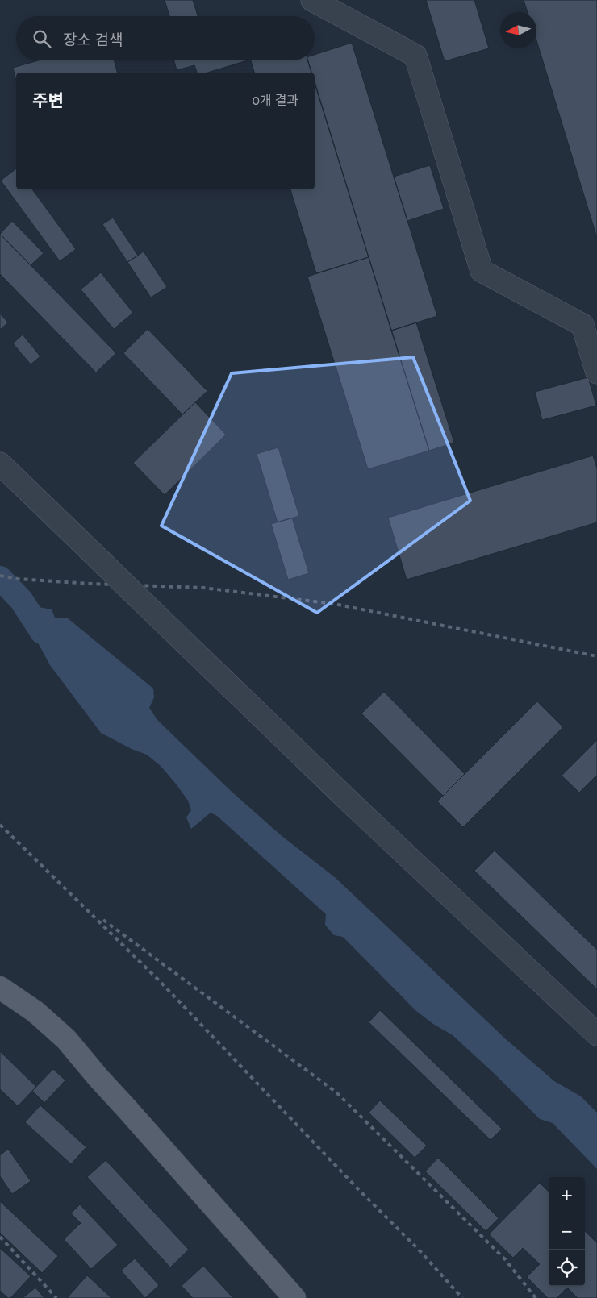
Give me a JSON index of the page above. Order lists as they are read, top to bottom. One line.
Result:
{"north":"left","page":{"search":"장소 검색","heading":["주변","0개 결과"],"map_buttons":["+","−"]}}
